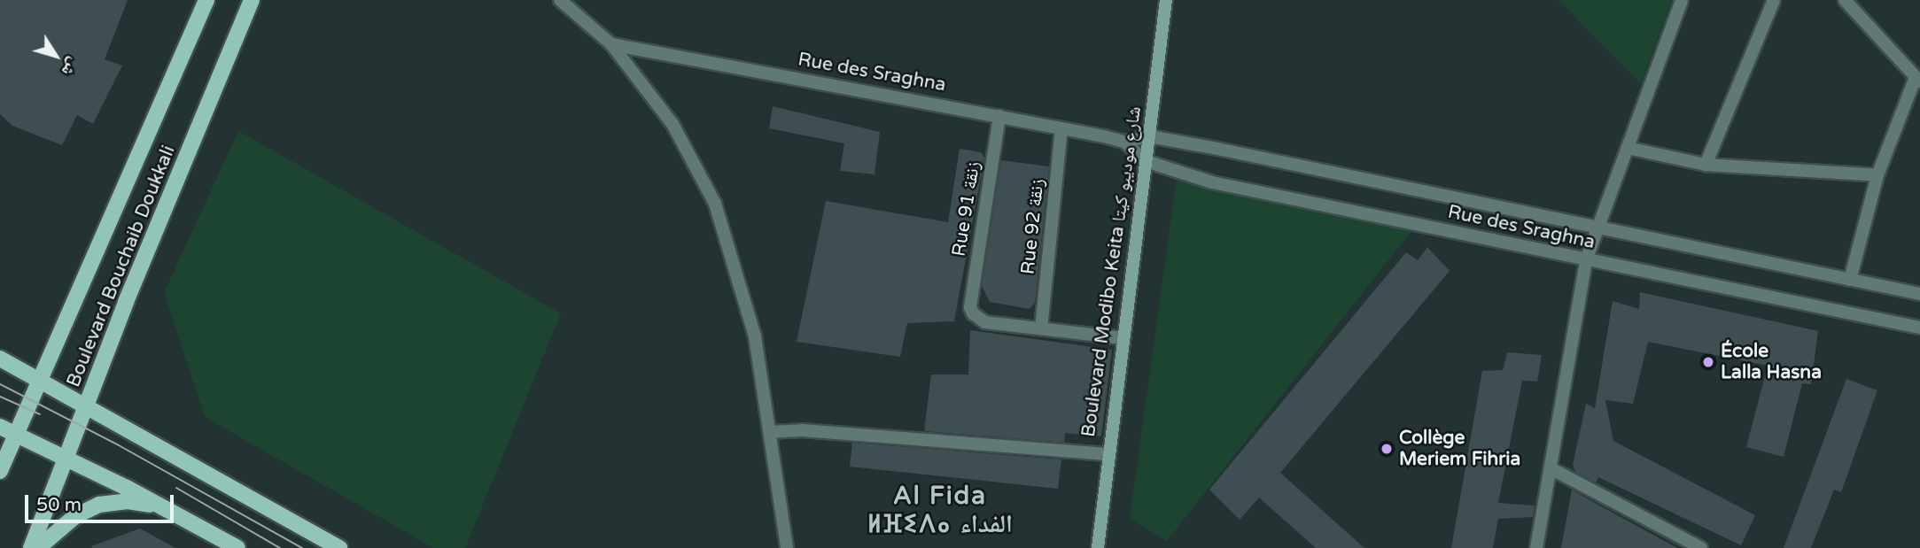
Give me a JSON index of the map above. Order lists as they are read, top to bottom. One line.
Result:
{"streets":{"main road":["Boulevard Bouchaib Doukkali","Boulevard Modibo Keita شارع موديبو كيتا"],"street":["Rue des Sraghna","Rue 91 زنقة","Rue 92 زنقة"]},"crossings":[["Rue des Sraghna","Rue 91 زنقة"],["Rue des Sraghna","Rue 92 زنقة"],["Rue des Sraghna","Boulevard Modibo Keita شارع موديبو كيتا"],["Rue 91 زنقة","Rue 92 زنقة"]],"districts":["Al Fida ⵍⴼⵉⴷⴰ الفداء"],"places":["École Lalla Hasna","Collège Meriem Fihria"],"scale_bar":"50 m","north":"bottom right"}
